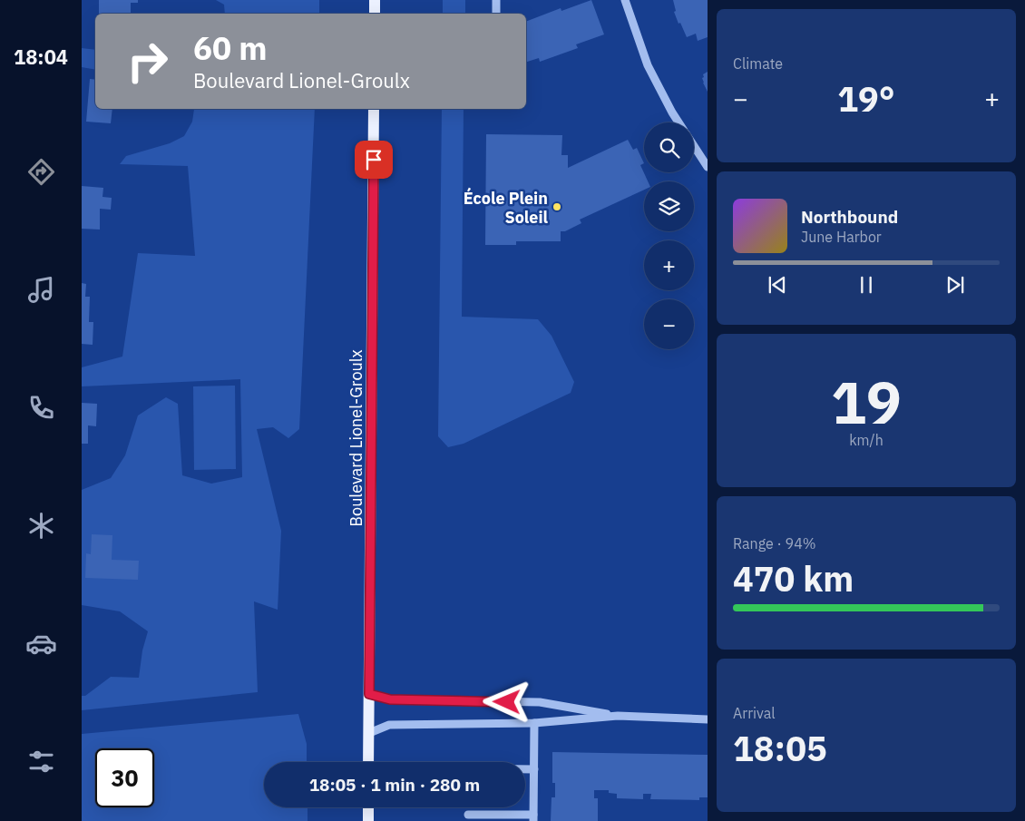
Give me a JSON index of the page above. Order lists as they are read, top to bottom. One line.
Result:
{"streets":{"main road":["Boulevard Lionel-Groulx"]},"places":["École Plein Soleil"],"page":{"tabs":"18:04","tile":["Climate",["19","km/h"],["Range · 94%","470 km"],["Arrival","18:05"]],"turn":["60 m","Boulevard Lionel-Groulx"],"heat":["−","19°","+"],"map_buttons":["+","−"],"song":["Northbound","June Harbor"],"limit":"30","trip":"18:05 · 1 min · 280 m"}}
